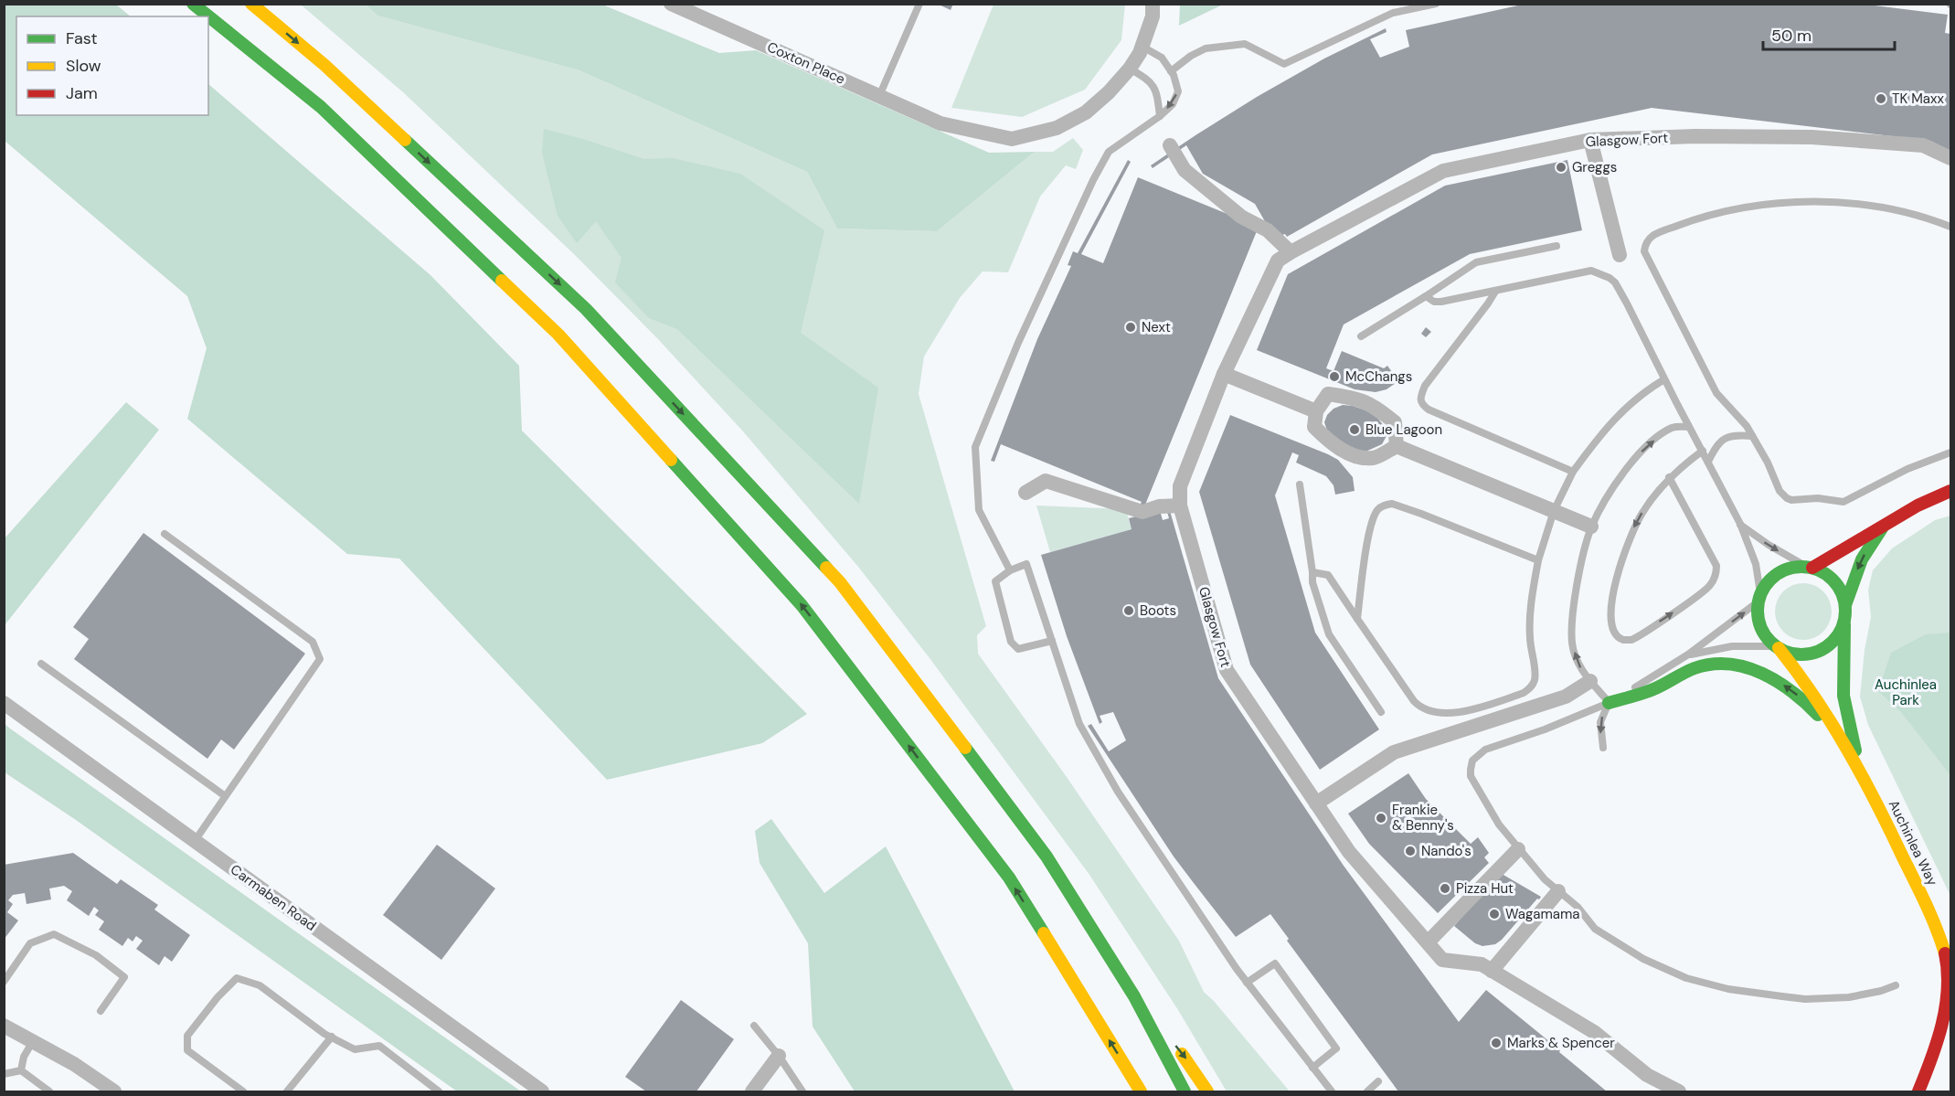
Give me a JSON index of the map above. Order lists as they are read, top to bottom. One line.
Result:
{"streets":{"main road":["Auchinlea Way"],"street":["Coxton Place","Glasgow Fort","Carmaben Road"]},"parks":["Auchinlea Park"],"places":["TK Maxx","Greggs","Next","McChangs","Blue Lagoon","Boots","Frankie & Benny's","Nando's","Pizza Hut","Wagamama","Marks & Spencer"],"legend":["Fast","Slow","Jam"],"scale_bar":"50 m"}
